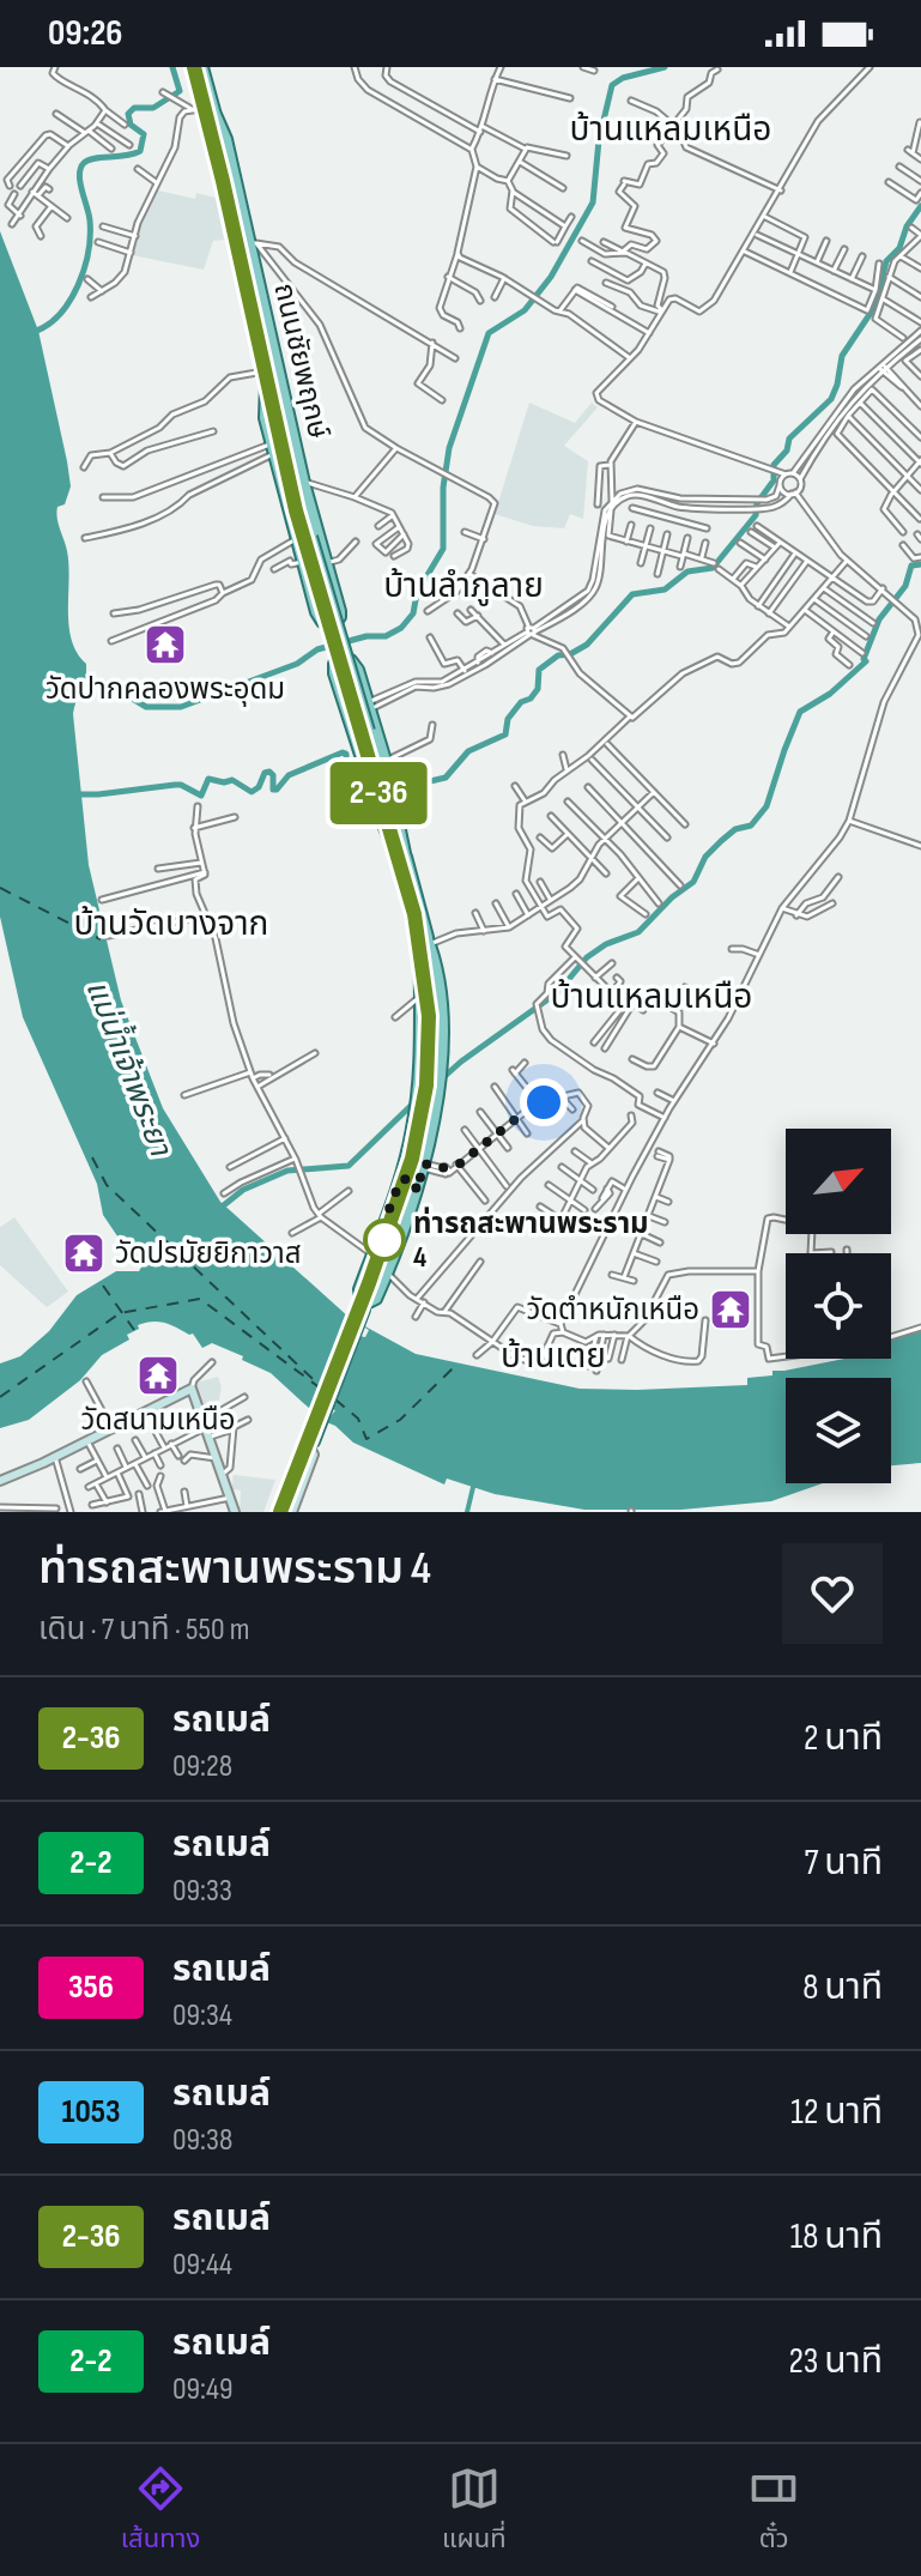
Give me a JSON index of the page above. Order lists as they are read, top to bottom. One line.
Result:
{"streets":{"main road":["ถนนชัยพฤกษ์"]},"districts":["บ้านแหลมเหนือ","บ้านลำภูลาย","บ้านวัดบางจาก","บ้านแหลมเหนือ","บ้านเตย"],"water":["แม่น้ำเจ้าพระยา"],"places":{"temple":["วัดปากคลองพระอุดม","วัดปรมัยยิกาวาส","วัดตำหนักเหนือ","วัดสนามเหนือ"],"other":["ท่ารถสะพานพระราม 4"]},"lines":["bus line 2-36"],"north":"top right","page":{"status":"09:26","on_map":"2-36","heading":["ท่ารถสะพานพระราม 4","เดิน · 7 นาที · 550 m"],"list":[{"mark":"2-36","name":"รถเมล์","note":"09:28","value":"2 นาที"},{"mark":"2-2","name":"รถเมล์","note":"09:33","value":"7 นาที"},{"mark":"356","name":"รถเมล์","note":"09:34","value":"8 นาที"},{"mark":"1053","name":"รถเมล์","note":"09:38","value":"12 นาที"},{"mark":"2-36","name":"รถเมล์","note":"09:44","value":"18 นาที"},{"mark":"2-2","name":"รถเมล์","note":"09:49","value":"23 นาที"}],"tabs":["เส้นทาง","แผนที่","ตั๋ว"]}}
